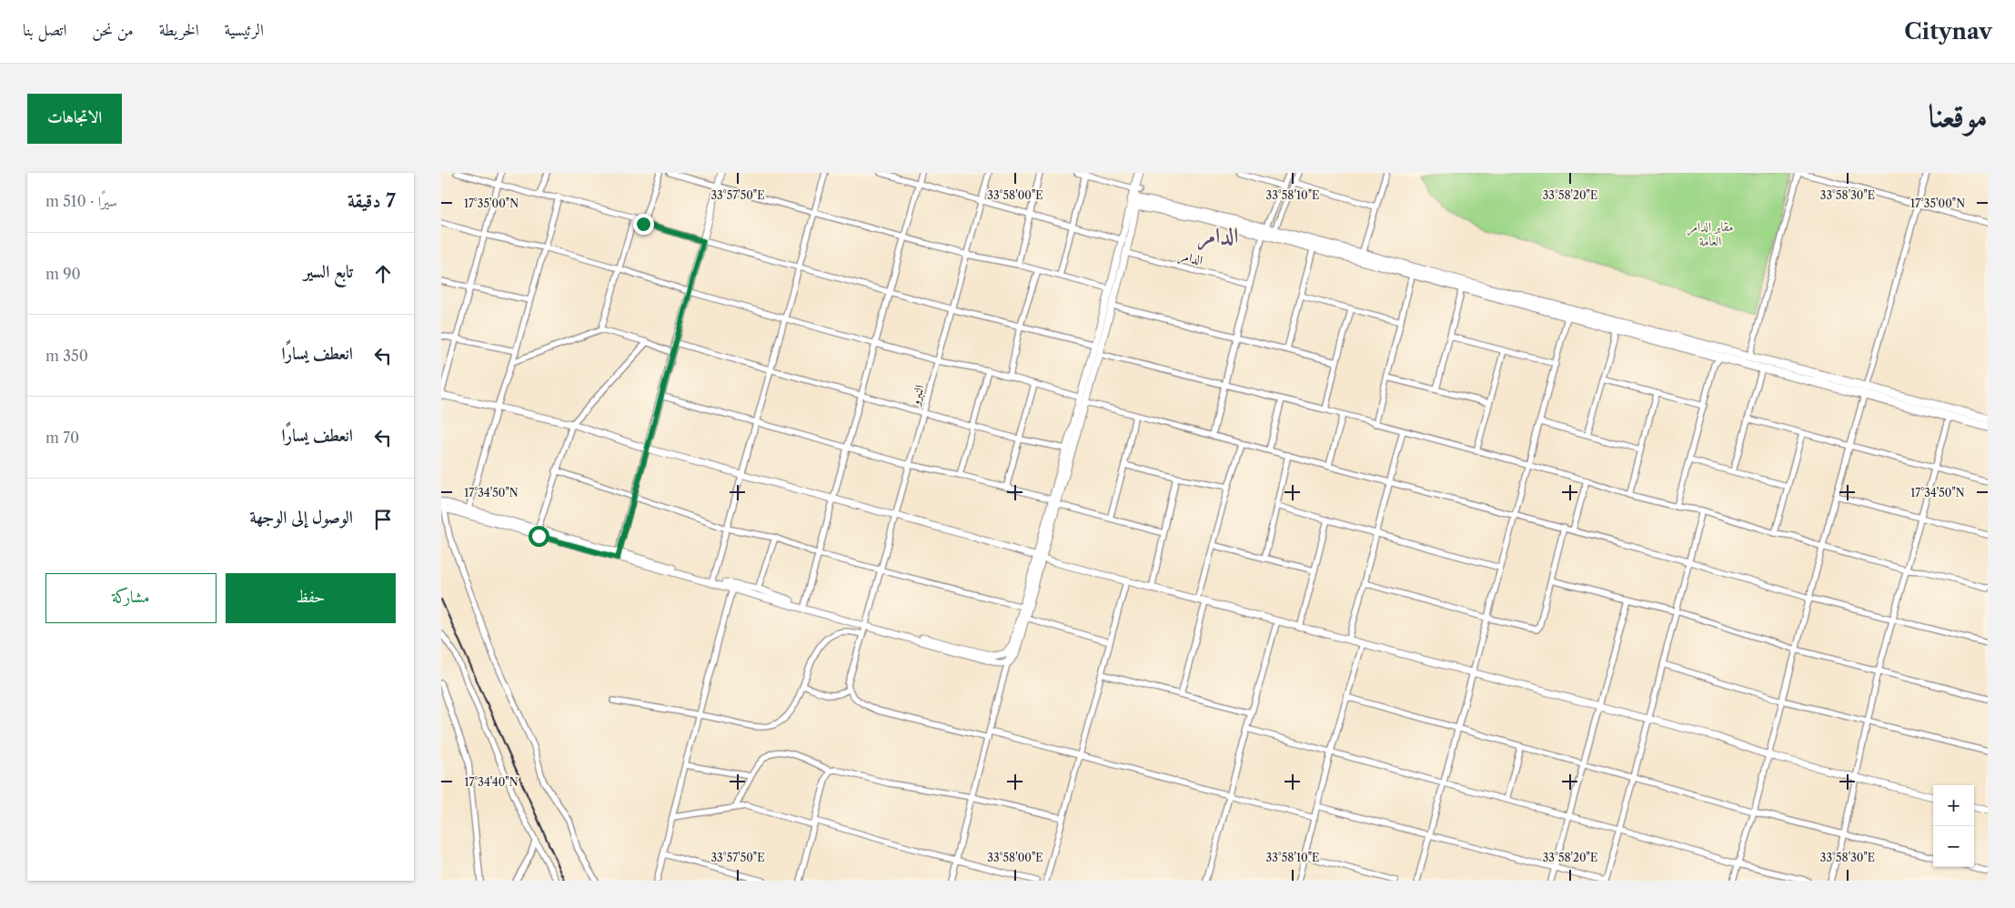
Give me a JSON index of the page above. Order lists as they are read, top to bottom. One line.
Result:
{"streets":{"street":["الدامر","النبرو"]},"districts":["الدامر"],"parks":["مقابر الدامر العامة"],"page":{"header":"Citynav","nav":["الرئيسية","الخريطة","من نحن","اتصل بنا"],"title":"موقعنا","buttons":["الاتجاهات",["حفظ","مشاركة"]],"heading":["7 دقيقة","سيرًا · 510 m"],"list":[["تابع السير","90 m"],["انعطف يسارًا","350 m"],["انعطف يسارًا","70 m"],"الوصول إلى الوجهة"],"map_buttons":["+","−"]},"coordinates":["33°57'50\"E","33°58'00\"E","33°58'10\"E","33°58'20\"E","33°58'30\"E","17°35'00\"N","17°34'50\"N","17°34'40\"N"]}
